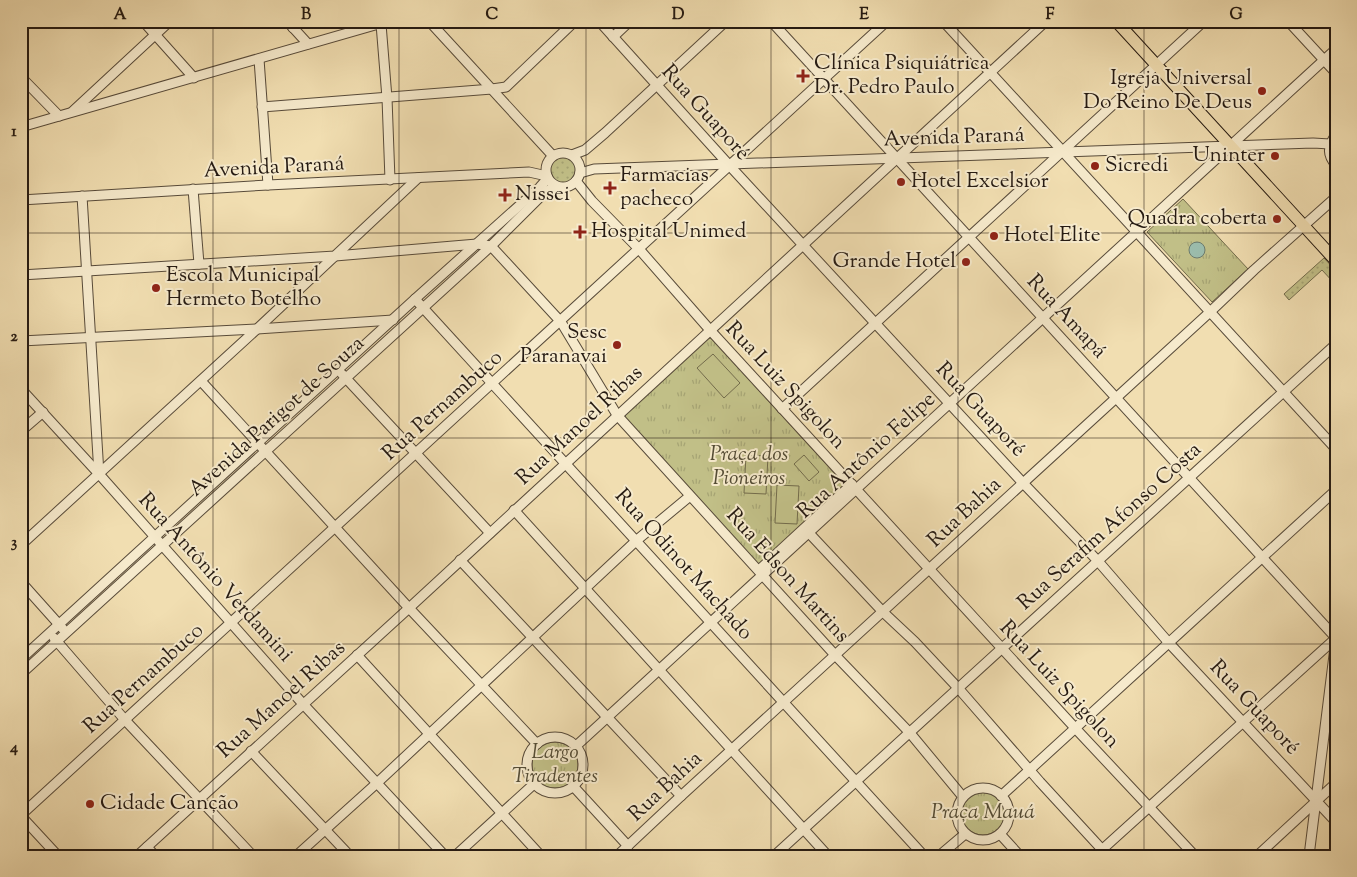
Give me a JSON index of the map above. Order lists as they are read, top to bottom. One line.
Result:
{"streets":{"street":["Rua Guaporé","Avenida Paraná","Rua Amapá","Rua Luiz Spigolon","Rua Pernambuco","Avenida Parigot de Souza","Rua Manoel Ribas","Rua Antônio Felipe","Rua Bahia","Rua Serafim Afonso Costa","Rua Odinot Machado","Rua Edson Martins","Rua Antônio Verdamini"]},"crossings":[["Rua Guaporé","Avenida Paraná"],["Rua Guaporé","Rua Pernambuco"],["Rua Guaporé","Rua Manoel Ribas"],["Rua Guaporé","Rua Antônio Felipe"],["Rua Guaporé","Rua Bahia"],["Rua Guaporé","Rua Serafim Afonso Costa"],["Avenida Paraná","Rua Amapá"],["Avenida Paraná","Rua Luiz Spigolon"],["Avenida Paraná","Rua Pernambuco"],["Avenida Paraná","Avenida Parigot de Souza"],["Avenida Paraná","Rua Manoel Ribas"],["Avenida Paraná","Rua Antônio Felipe"],["Rua Amapá","Rua Pernambuco"],["Rua Amapá","Rua Manoel Ribas"],["Rua Amapá","Rua Antônio Felipe"],["Rua Amapá","Rua Bahia"],["Rua Amapá","Rua Serafim Afonso Costa"],["Rua Luiz Spigolon","Rua Pernambuco"],["Rua Luiz Spigolon","Avenida Parigot de Souza"],["Rua Luiz Spigolon","Rua Manoel Ribas"],["Rua Luiz Spigolon","Rua Antônio Felipe"],["Rua Luiz Spigolon","Rua Bahia"],["Rua Luiz Spigolon","Rua Serafim Afonso Costa"],["Rua Pernambuco","Rua Odinot Machado"],["Rua Pernambuco","Rua Edson Martins"],["Rua Pernambuco","Rua Antônio Verdamini"],["Avenida Parigot de Souza","Rua Odinot Machado"],["Avenida Parigot de Souza","Rua Edson Martins"],["Avenida Parigot de Souza","Rua Antônio Verdamini"],["Rua Manoel Ribas","Rua Odinot Machado"],["Rua Manoel Ribas","Rua Edson Martins"],["Rua Manoel Ribas","Rua Antônio Verdamini"],["Rua Antônio Felipe","Rua Odinot Machado"],["Rua Antônio Felipe","Rua Edson Martins"],["Rua Bahia","Rua Odinot Machado"],["Rua Bahia","Rua Edson Martins"],["Rua Serafim Afonso Costa","Rua Odinot Machado"],["Rua Serafim Afonso Costa","Rua Edson Martins"]],"parks":["Praça dos Pioneiros","Largo Tiradentes","Praça Mauá"],"places":{"health":["Clínica Psiquiátrica Dr. Pedro Paulo","Farmacias pacheco","Nissei","Hospital Unimed"],"other":["Igreja Universal Do Reino De Deus","Uninter","Sicredi","Hotel Excelsior","Quadra coberta","Hotel Elite","Grande Hotel","Escola Municipal Hermeto Botelho","Sesc Paranavai","Cidade Canção"]},"grid":{"columns":["A","B","C","D","E","F","G"],"rows":["1","2","3","4"]}}
